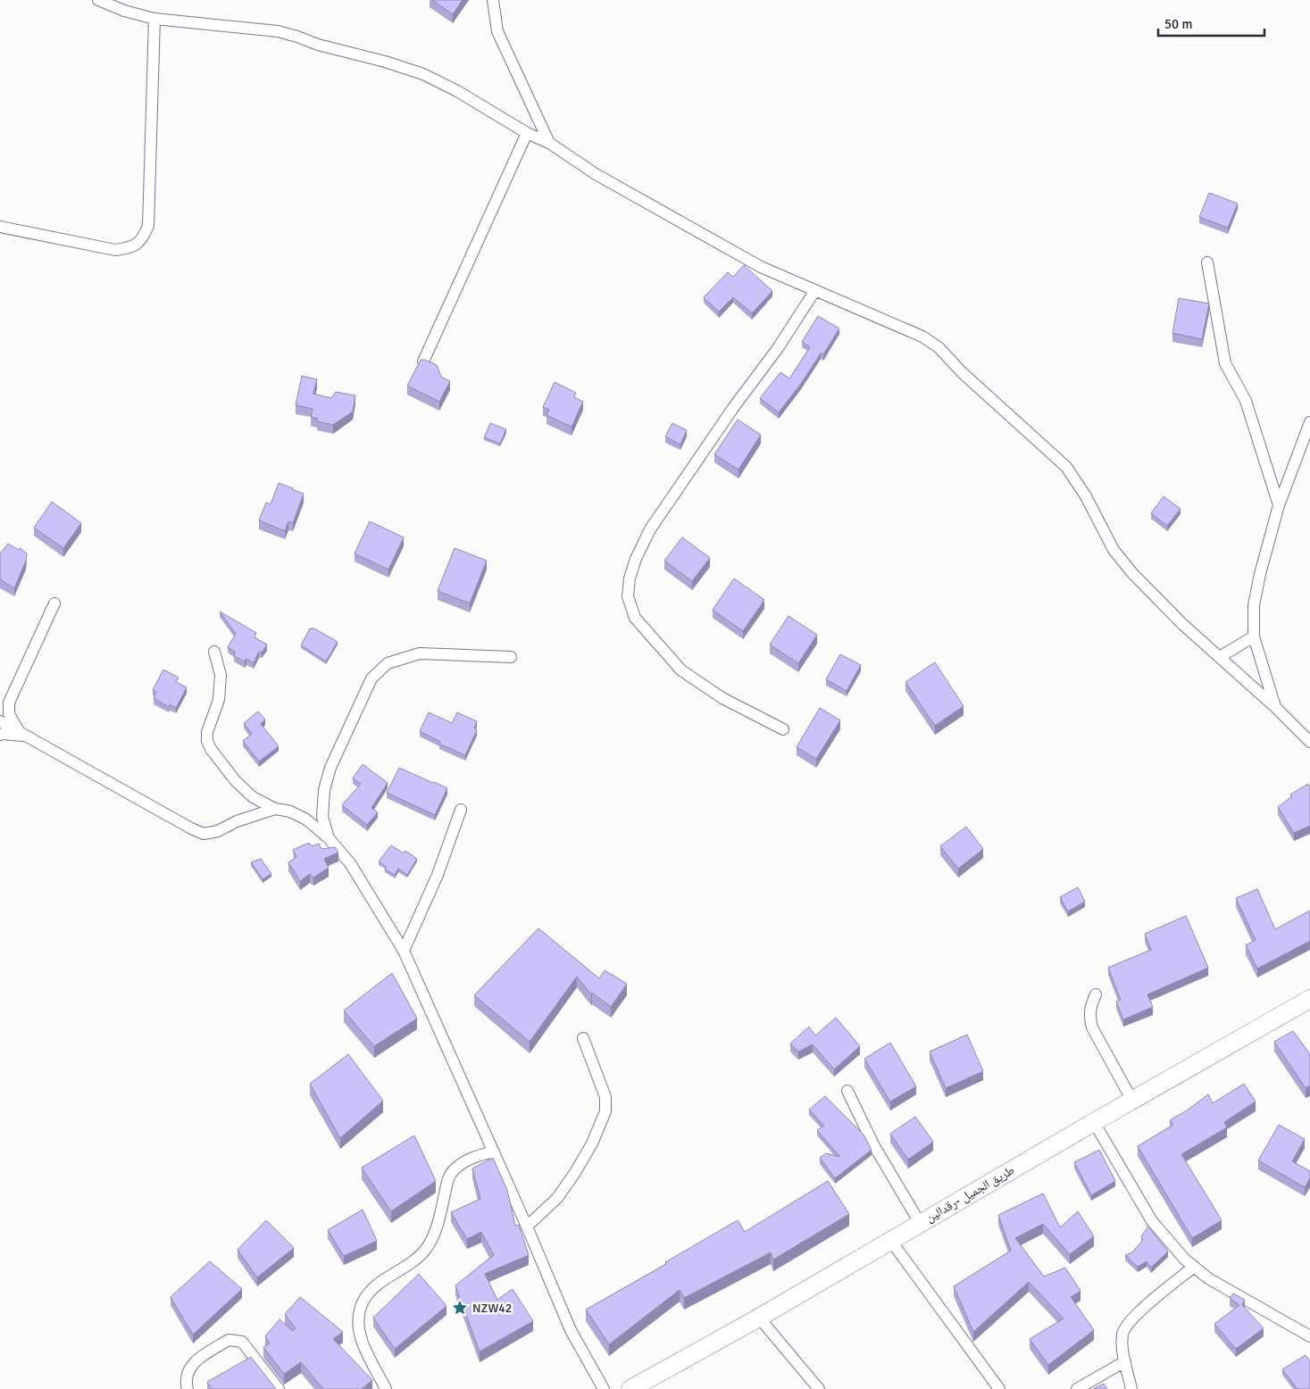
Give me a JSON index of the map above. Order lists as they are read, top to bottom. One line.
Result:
{"streets":{"main road":["طريق الجميل -رقدالين"]},"places":{"place":["NZW42"]},"scale_bar":"50 m"}
